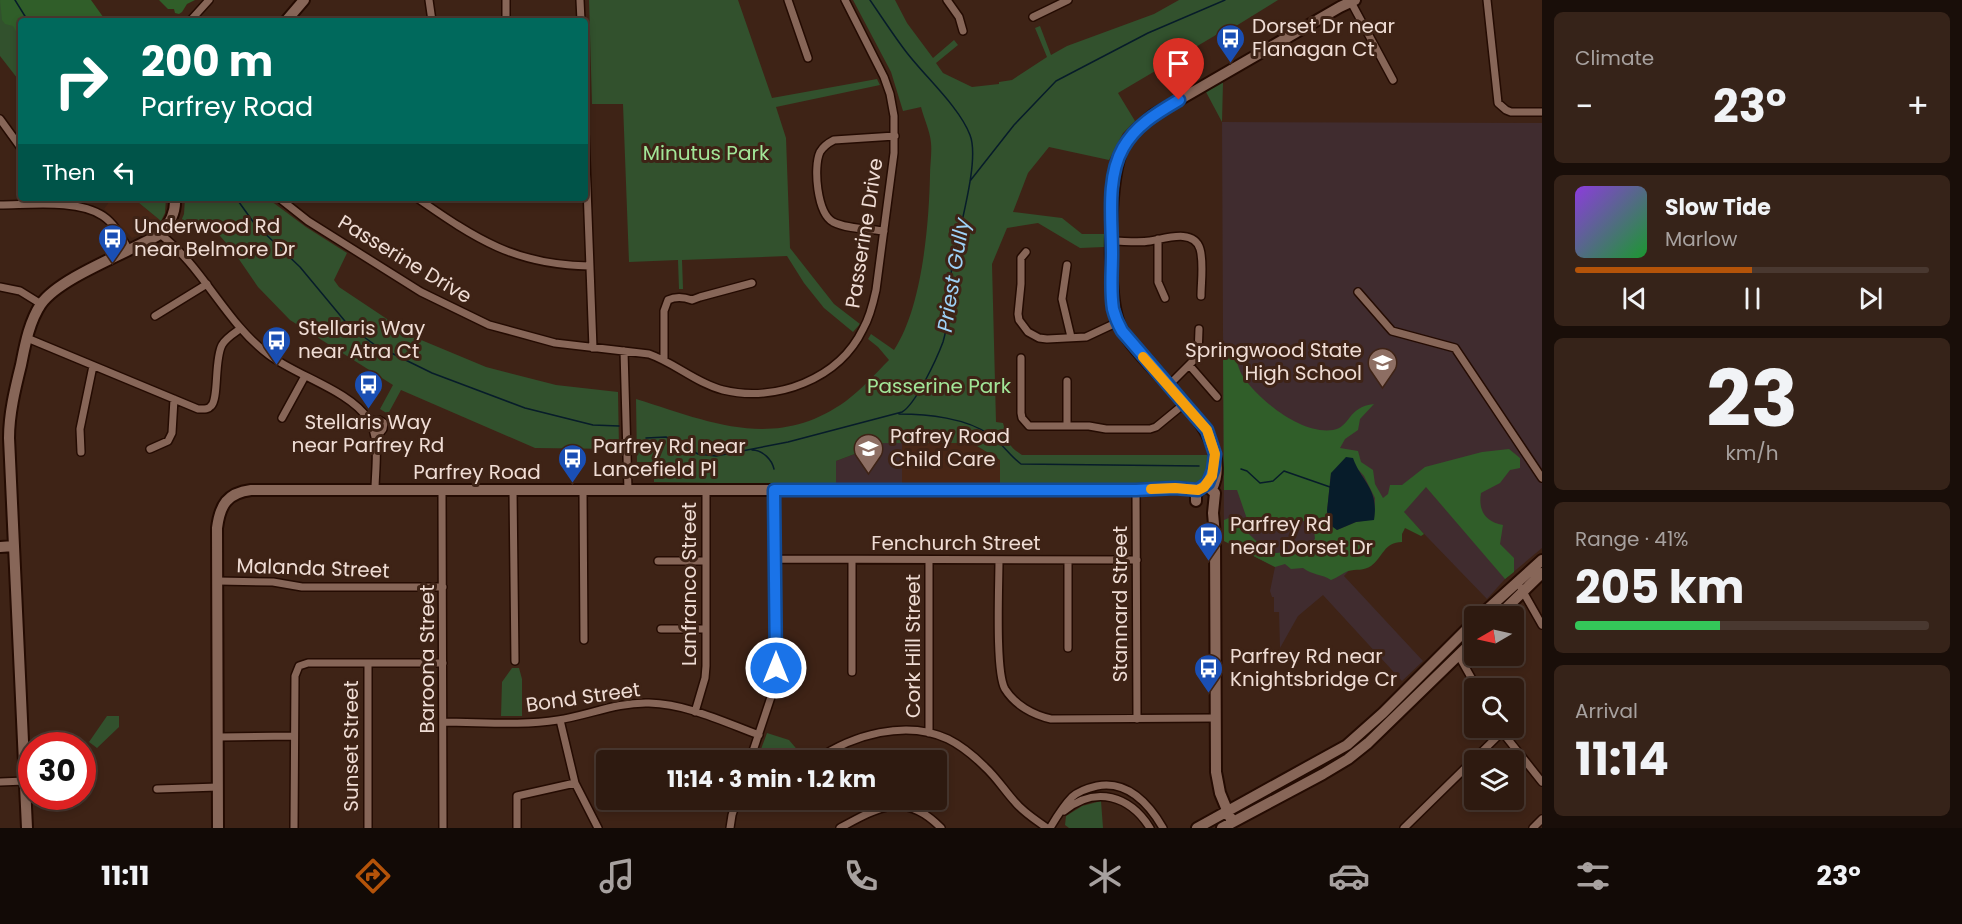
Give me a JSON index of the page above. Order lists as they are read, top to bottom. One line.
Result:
{"streets":{"main road":["Parfrey Road"],"street":["Passerine Drive","Fenchurch Street","Malanda Street","Lanfranco Street","Stannard Street","Cork Hill Street","Baroona Street","Bond Street","Sunset Street"]},"crossings":[["Parfrey Road","Malanda Street"],["Parfrey Road","Lanfranco Street"],["Parfrey Road","Stannard Street"],["Parfrey Road","Baroona Street"],["Fenchurch Street","Stannard Street"],["Fenchurch Street","Cork Hill Street"],["Malanda Street","Baroona Street"],["Lanfranco Street","Bond Street"],["Baroona Street","Bond Street"]],"water":["Priest Gully"],"parks":["Minutus Park","Passerine Park"],"places":{"bus stop":["Dorset Dr near Flanagan Ct","Underwood Rd near Belmore Dr","Stellaris Way near Atra Ct","Stellaris Way near Parfrey Rd","Parfrey Rd near Lancefield Pl","Parfrey Rd near Dorset Dr","Parfrey Rd near Knightsbridge Cr"],"school or university":["Springwood State High School","Pafrey Road Child Care"]},"north":"left","page":{"tile":["Climate",["23","km/h"],["Range · 41%","205 km"],["Arrival","11:14"]],"turn":["200 m","Parfrey Road"],"heat":["−","23°","+"],"then":"Then","song":["Slow Tide","Marlow"],"limit":"30","trip":"11:14 · 3 min · 1.2 km","tabs":["11:11","23°"]}}
